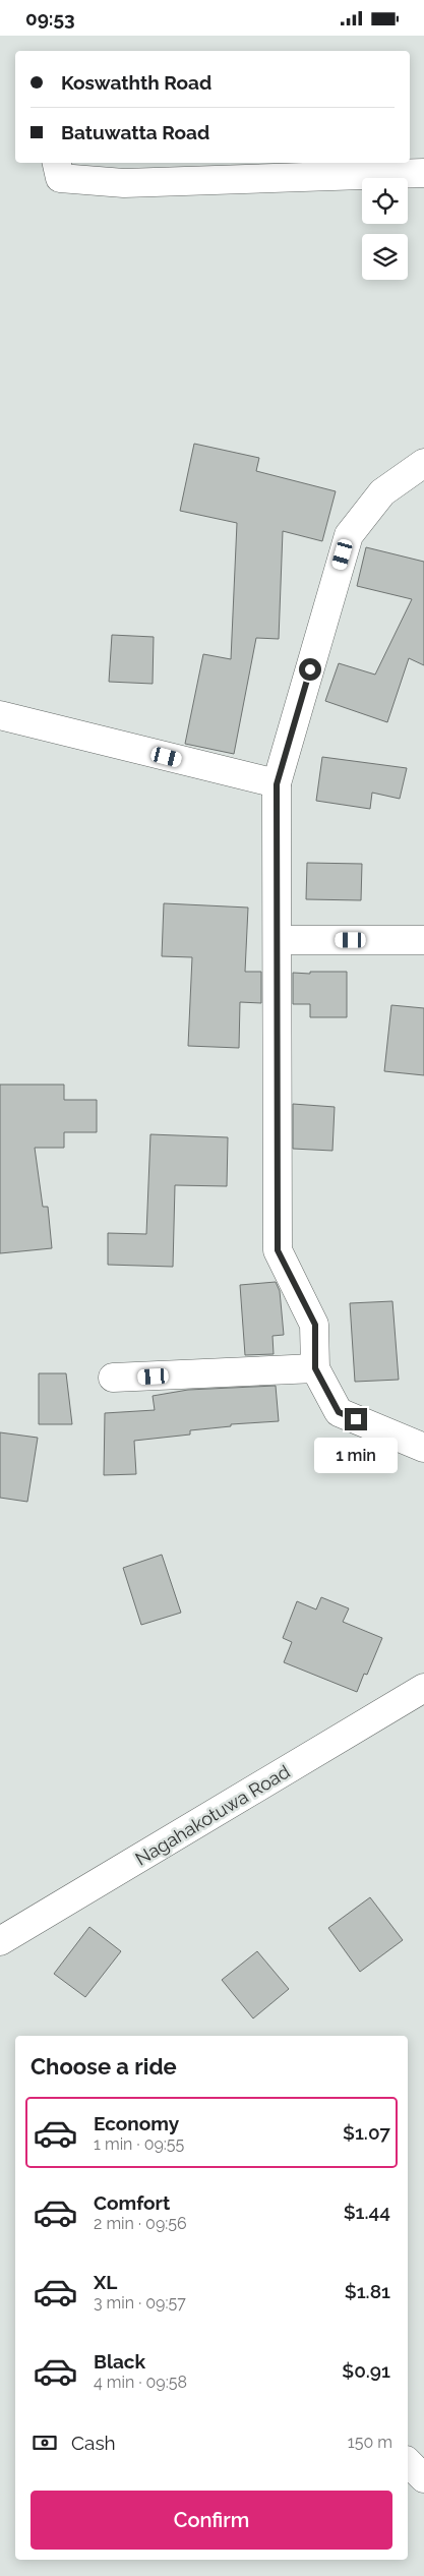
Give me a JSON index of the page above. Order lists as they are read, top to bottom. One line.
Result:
{"streets":{"street":["Nagahakotuwa Road"]},"page":{"status":"09:53","banner":["Koswathth Road","Batuwatta Road"],"bubble":"1 min","heading":"Choose a ride","list":[{"name":"Economy","note":"1 min · 09:55","value":"$1.07"},{"name":"Comfort","note":"2 min · 09:56","value":"$1.44"},{"name":"XL","note":"3 min · 09:57","value":"$1.81"},{"name":"Black","note":"4 min · 09:58","value":"$0.91"}],"pay":["Cash","150 m"],"buttons":"Confirm"}}
